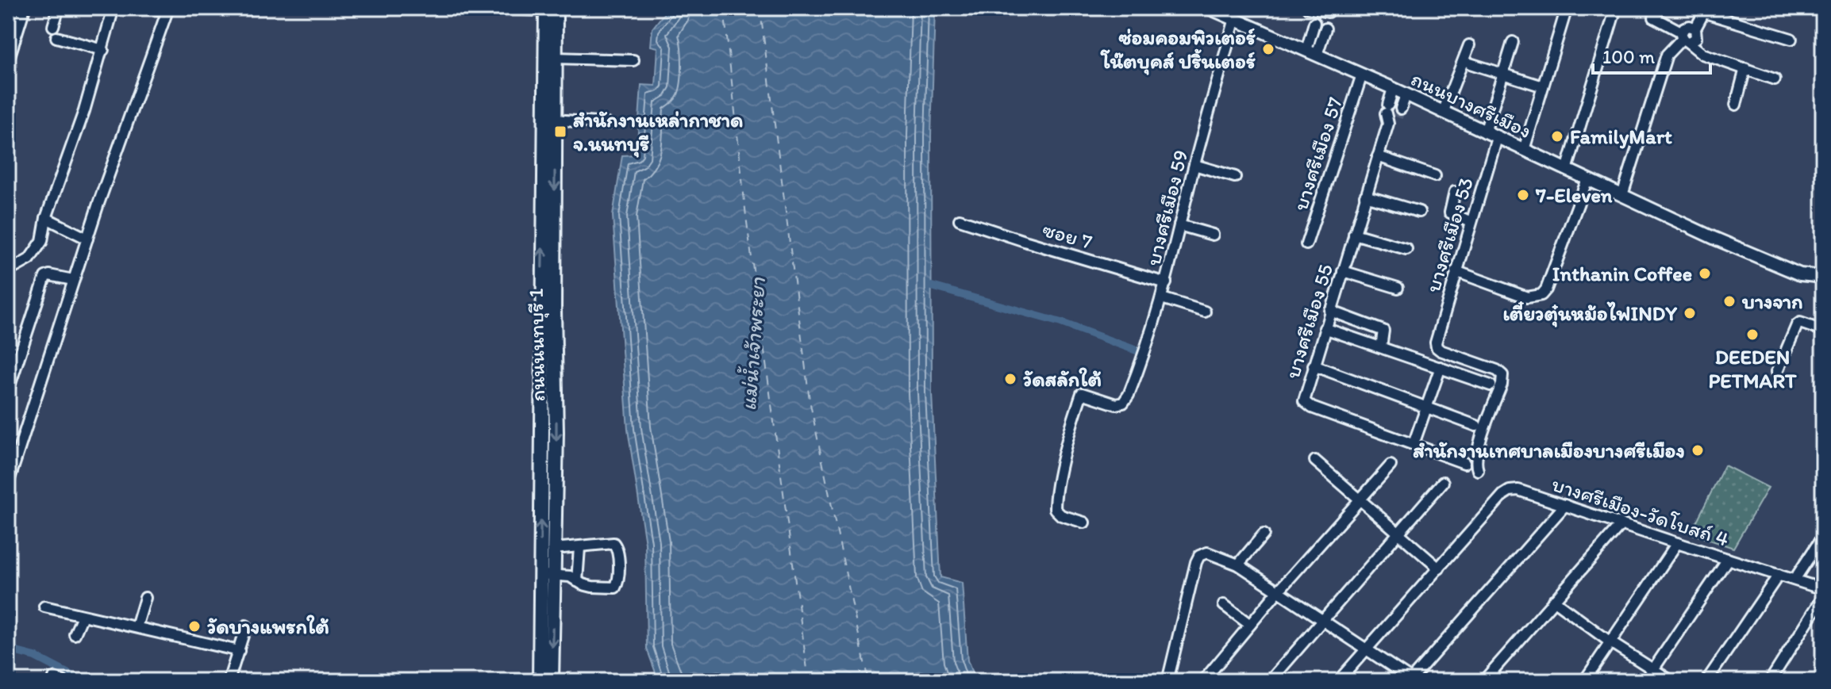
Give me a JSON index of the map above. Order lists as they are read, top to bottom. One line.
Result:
{"streets":{"main road":["ถนนนนทบุรี 1"],"street":["ถนนบางศรีเมือง","บางศรีเมือง 57","บางศรีเมือง 59","บางศรีเมือง 53","ซอย 7","บางศรีเมือง 55","บางศรีเมือง-วัดโบสถ์ 4"]},"crossings":[["ถนนบางศรีเมือง","บางศรีเมือง 57"],["ถนนบางศรีเมือง","บางศรีเมือง 59"],["ถนนบางศรีเมือง","บางศรีเมือง 53"],["ถนนบางศรีเมือง","บางศรีเมือง 55"],["บางศรีเมือง 59","ซอย 7"]],"water":["แม่น้ำเจ้าพระยา"],"places":{"other":["ซ่อมคอมพิวเตอร์ โน๊ตบุคส์ ปริ้นเตอร์","FamilyMart","7-Eleven","Inthanin Coffee","บางจาก","เตี๋ยวตุ๋นหม้อไฟINDY","DEEDEN PETMART","วัดสลักใต้","สำนักงานเทศบาลเมืองบางศรีเมือง","วัดบางแพรกใต้"],"transit":["สำนักงานเหล่ากาชาด จ.นนทบุรี"]},"scale_bar":"100 m"}
